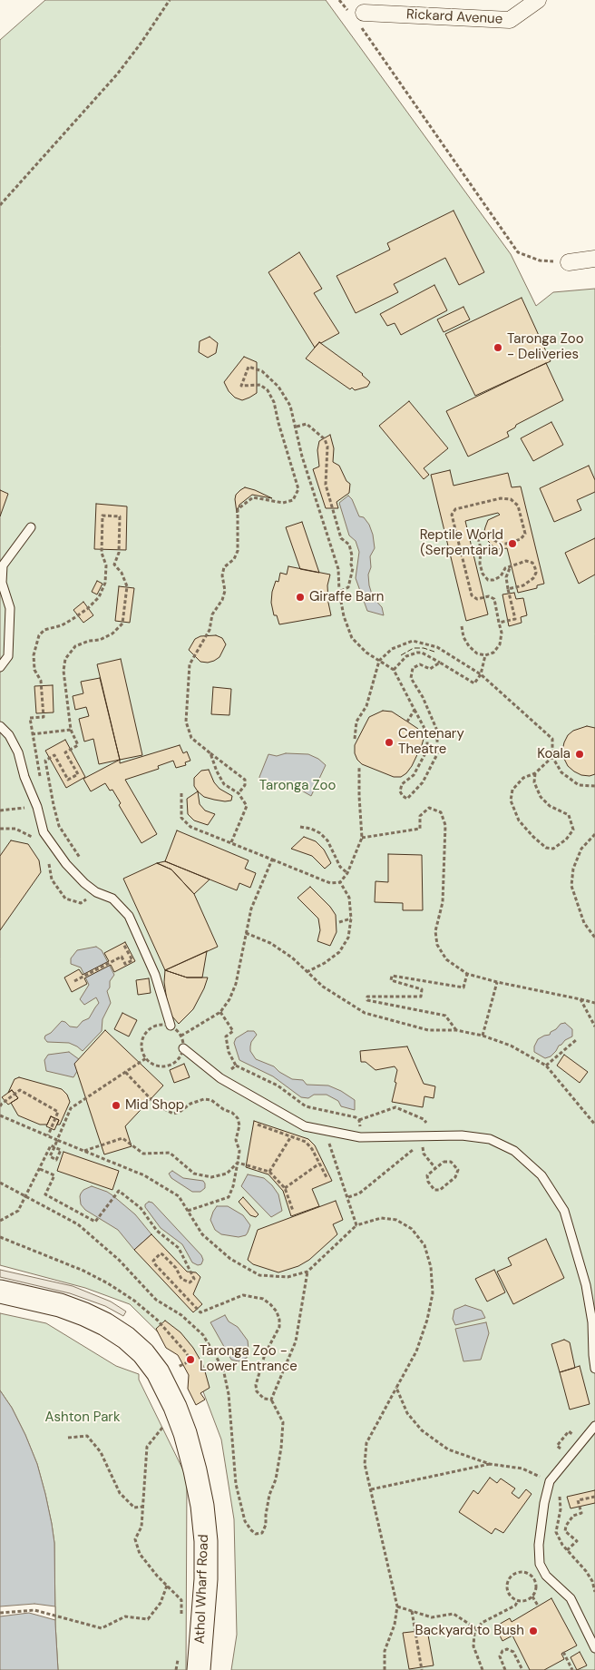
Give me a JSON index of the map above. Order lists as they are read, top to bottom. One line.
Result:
{"streets":{"main road":["Athol Wharf Road"],"street":["Rickard Avenue"]},"parks":["Taronga Zoo","Ashton Park"],"places":["Taronga Zoo - Deliveries","Reptile World (Serpentaria)","Giraffe Barn","Centenary Theatre","Koala","Mid Shop","Taronga Zoo - Lower Entrance","Backyard to Bush"]}
